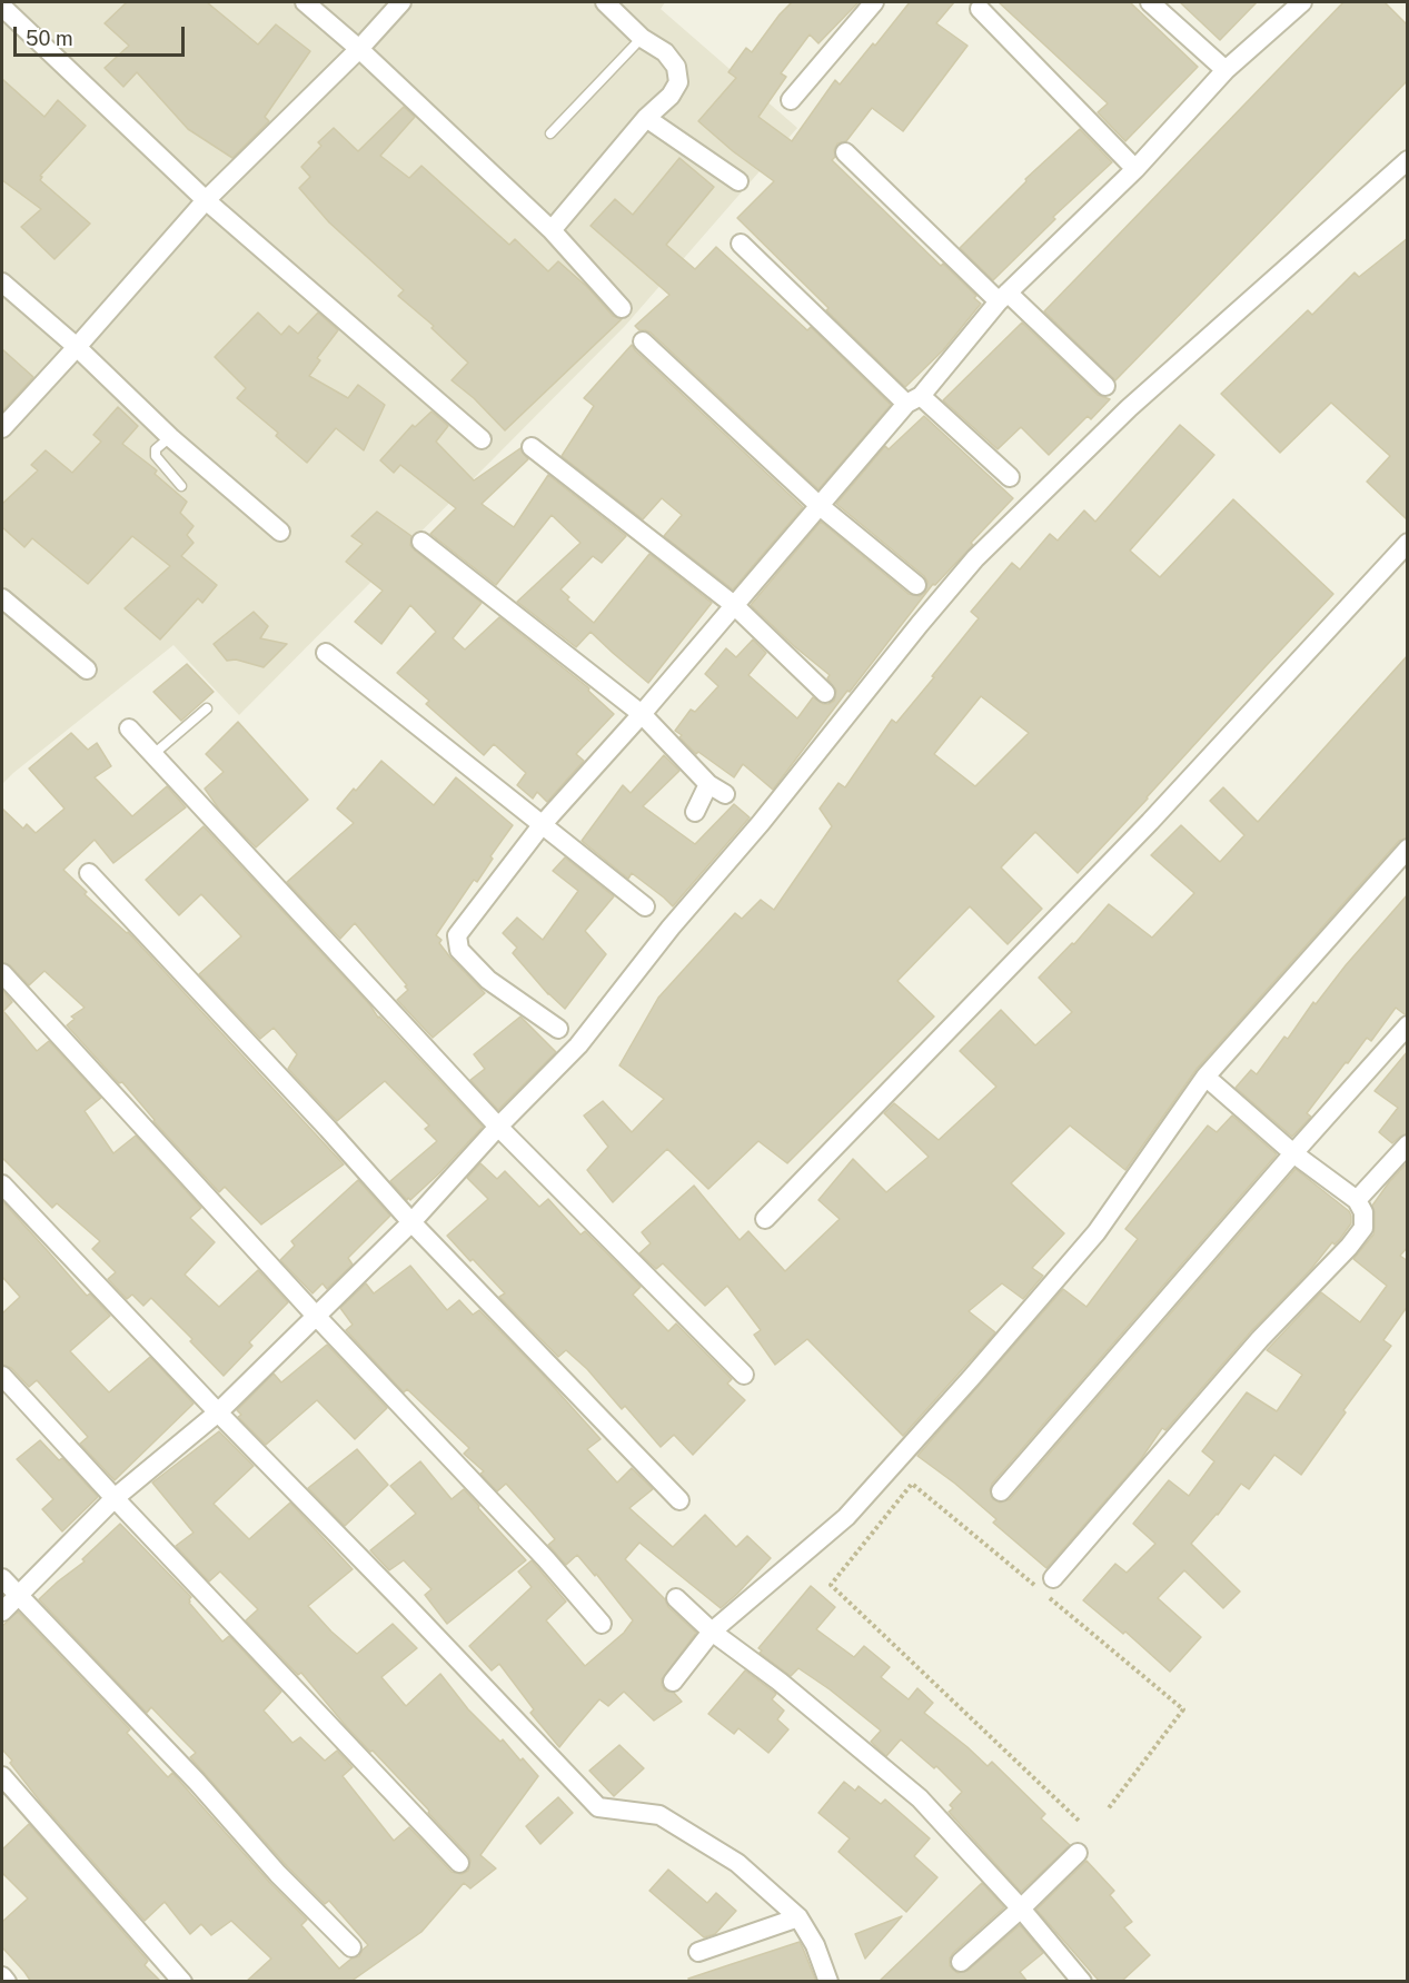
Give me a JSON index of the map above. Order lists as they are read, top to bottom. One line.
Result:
{"scale_bar":"50 m"}
